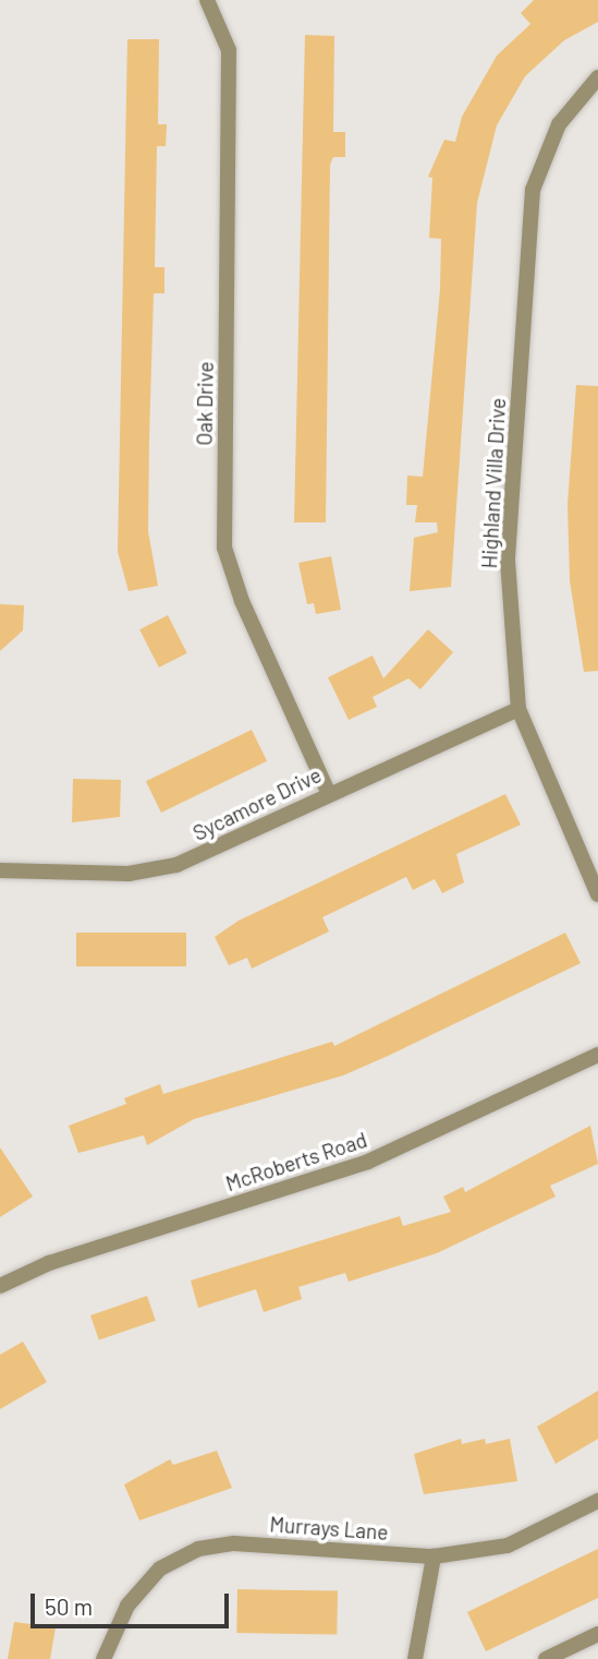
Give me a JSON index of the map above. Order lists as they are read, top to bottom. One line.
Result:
{"streets":{"street":["Oak Drive","Highland Villa Drive","Sycamore Drive","McRoberts Road","Murrays Lane"]},"crossings":[["Oak Drive","Sycamore Drive"],["Highland Villa Drive","Sycamore Drive"]],"scale_bar":"50 m"}
